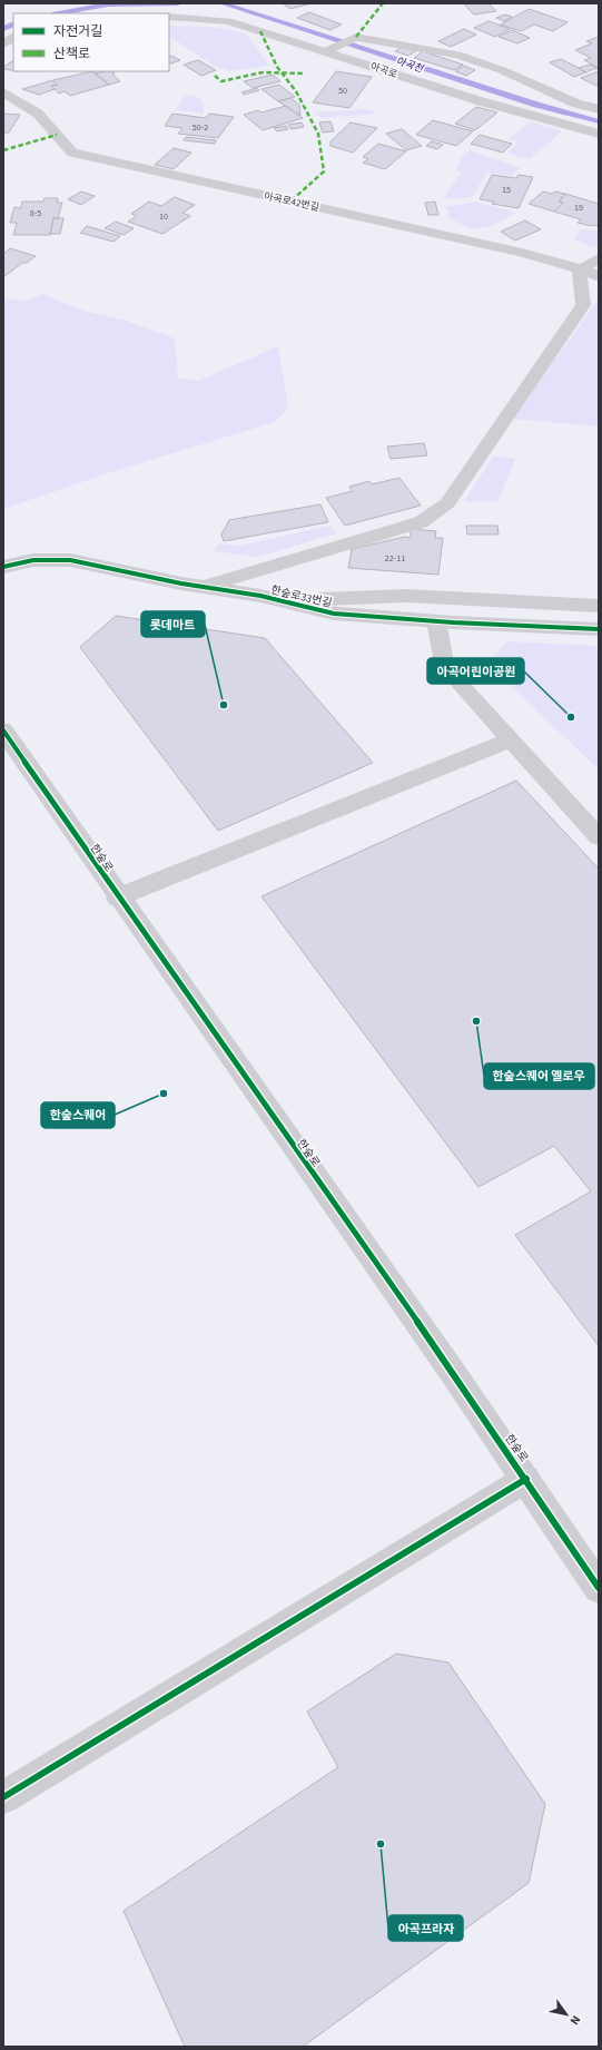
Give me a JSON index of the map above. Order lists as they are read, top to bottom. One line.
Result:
{"streets":{"street":["아곡로","한숲로33번길","한숲로"],"lane":["아곡로42번길"]},"water":["아곡천"],"places":["롯데마트","아곡어린이공원","한숲스퀘어 옐로우","한숲스퀘어","아곡프라자"],"house_numbers":["50","50-2","15","19","8-5","10","22-11"],"legend":["자전거길","산책로"],"north":"bottom right"}
